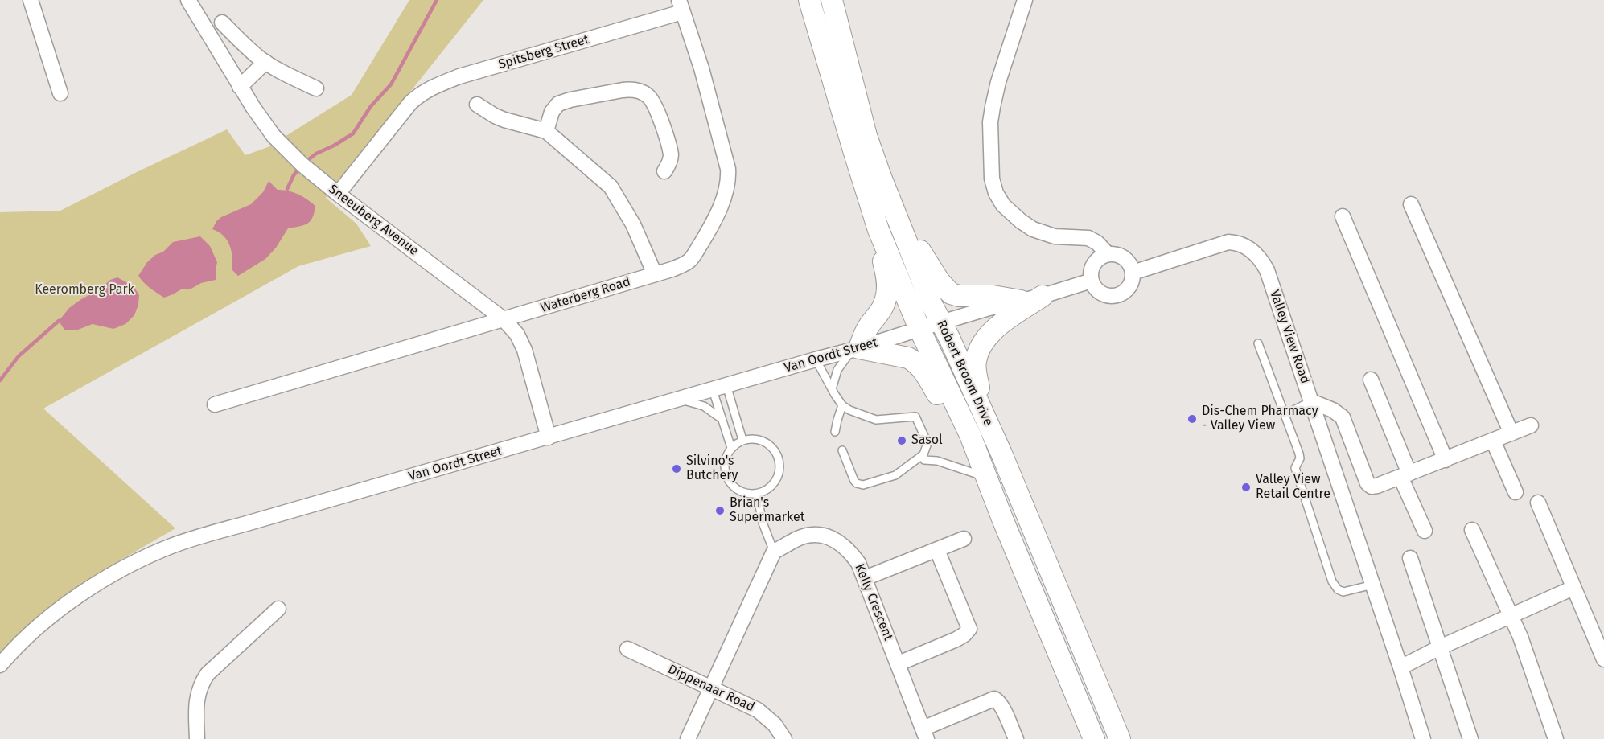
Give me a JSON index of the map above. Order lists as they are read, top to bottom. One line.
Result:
{"streets":{"street":["Spitsberg Street","Sneeuberg Avenue","Waterberg Road","Valley View Road","Van Oordt Street","Robert Broom Drive","Kelly Crescent","Dippenaar Road"]},"crossings":[["Spitsberg Street","Sneeuberg Avenue"],["Spitsberg Street","Waterberg Road"],["Sneeuberg Avenue","Waterberg Road"],["Sneeuberg Avenue","Van Oordt Street"],["Van Oordt Street","Robert Broom Drive"]],"parks":["Keeromberg Park"],"places":["Dis-Chem Pharmacy - Valley View","Sasol","Silvino's Butchery","Valley View Retail Centre","Brian's Supermarket"]}
